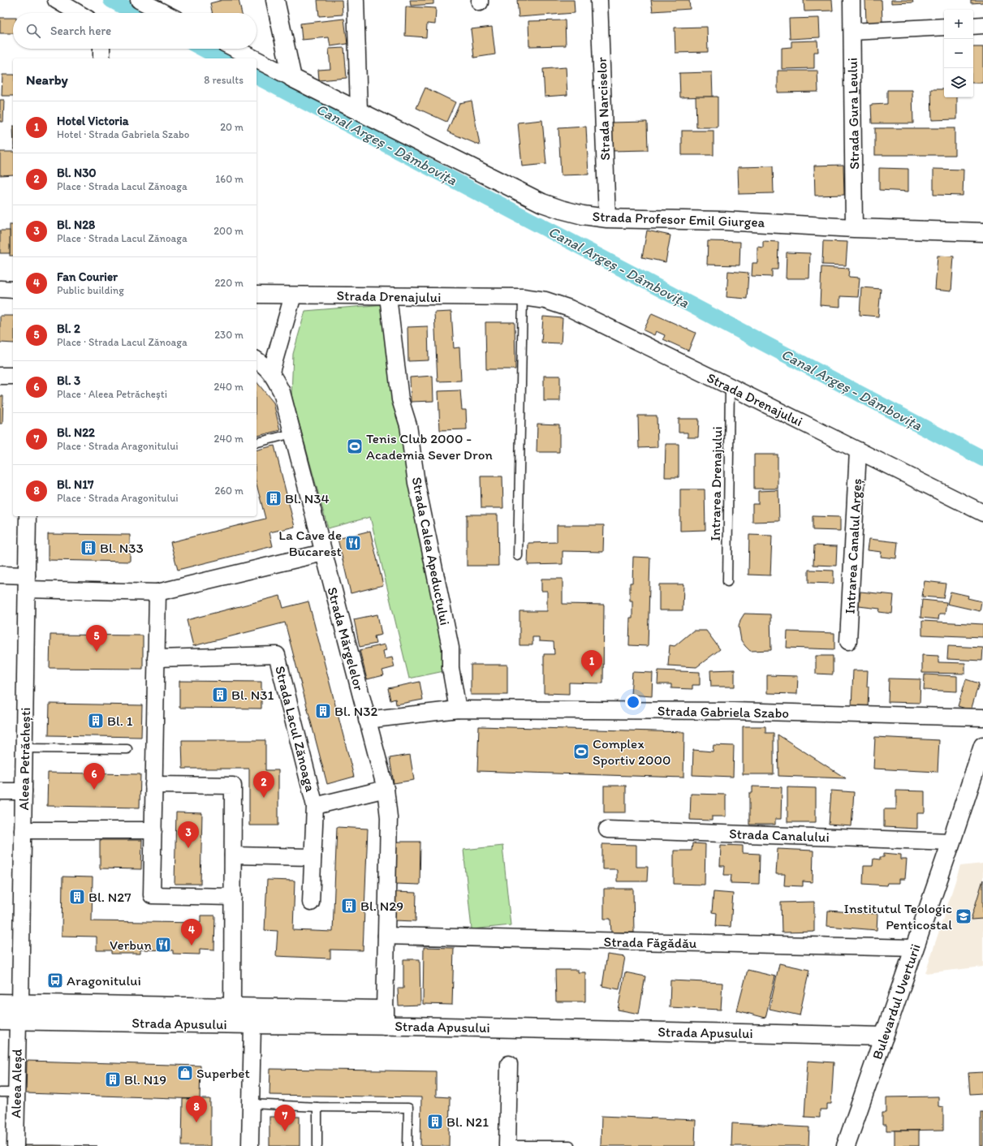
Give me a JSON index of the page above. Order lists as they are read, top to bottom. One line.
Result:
{"streets":{"main road":["Strada Profesor Emil Giurgea","Bulevardul Uverturii","Strada Apusului"],"street":["Strada Narciselor","Strada Gura Leului","Strada Drenajului","Intrarea Canalul Argeș","Strada Calea Apeductului","Strada Mărgelelor","Strada Gabriela Szabo","Strada Lacul Zănoaga","Aleea Petrăchești","Strada Canalului","Strada Făgădău","Aleea Aleșd"],"lane":["Intrarea Drenajului"]},"crossings":[["Strada Narciselor","Strada Profesor Emil Giurgea"],["Strada Gura Leului","Strada Profesor Emil Giurgea"],["Strada Drenajului","Intrarea Drenajului"],["Strada Drenajului","Intrarea Canalul Argeș"],["Strada Drenajului","Strada Calea Apeductului"],["Strada Calea Apeductului","Strada Gabriela Szabo"],["Strada Mărgelelor","Strada Gabriela Szabo"],["Strada Mărgelelor","Strada Lacul Zănoaga"],["Strada Mărgelelor","Strada Făgădău"],["Strada Mărgelelor","Strada Apusului"],["Aleea Petrăchești","Strada Apusului"],["Aleea Petrăchești","Aleea Aleșd"],["Strada Canalului","Bulevardul Uverturii"],["Strada Făgădău","Bulevardul Uverturii"],["Bulevardul Uverturii","Strada Apusului"],["Strada Apusului","Aleea Aleșd"]],"water":["Canal Argeș - Dâmbovița"],"places":{"sports":["Tenis Club 2000 - Academia Sever Dron","Complex Sportiv 2000"],"building":["Bl. N34","Bl. N33","Bl. N31","Bl. N32","Bl. 1","Bl. N27","Bl. N29","Bl. N19","Bl. N21"],"restaurant":["La Cave de Bucarest","Verbun"],"school or university":["Institutul Teologic Penticostal"],"bus stop":["Aragonitului"],"shop":["Superbet"]},"page":{"map_buttons":["+","−"],"search":"Search here","heading":["Nearby","8 results"],"list":[{"mark":"1","name":"Hotel Victoria","note":"Hotel · Strada Gabriela Szabo","value":"20 m"},{"mark":"2","name":"Bl. N30","note":"Place · Strada Lacul Zănoaga","value":"160 m"},{"mark":"3","name":"Bl. N28","note":"Place · Strada Lacul Zănoaga","value":"200 m"},{"mark":"4","name":"Fan Courier","note":"Public building","value":"220 m"},{"mark":"5","name":"Bl. 2","note":"Place · Strada Lacul Zănoaga","value":"230 m"},{"mark":"6","name":"Bl. 3","note":"Place · Aleea Petrăchești","value":"240 m"},{"mark":"7","name":"Bl. N22","note":"Place · Strada Aragonitului","value":"240 m"},{"mark":"8","name":"Bl. N17","note":"Place · Strada Aragonitului","value":"260 m"}],"pins":["5","1","6","2","3","4","8","7"]}}
